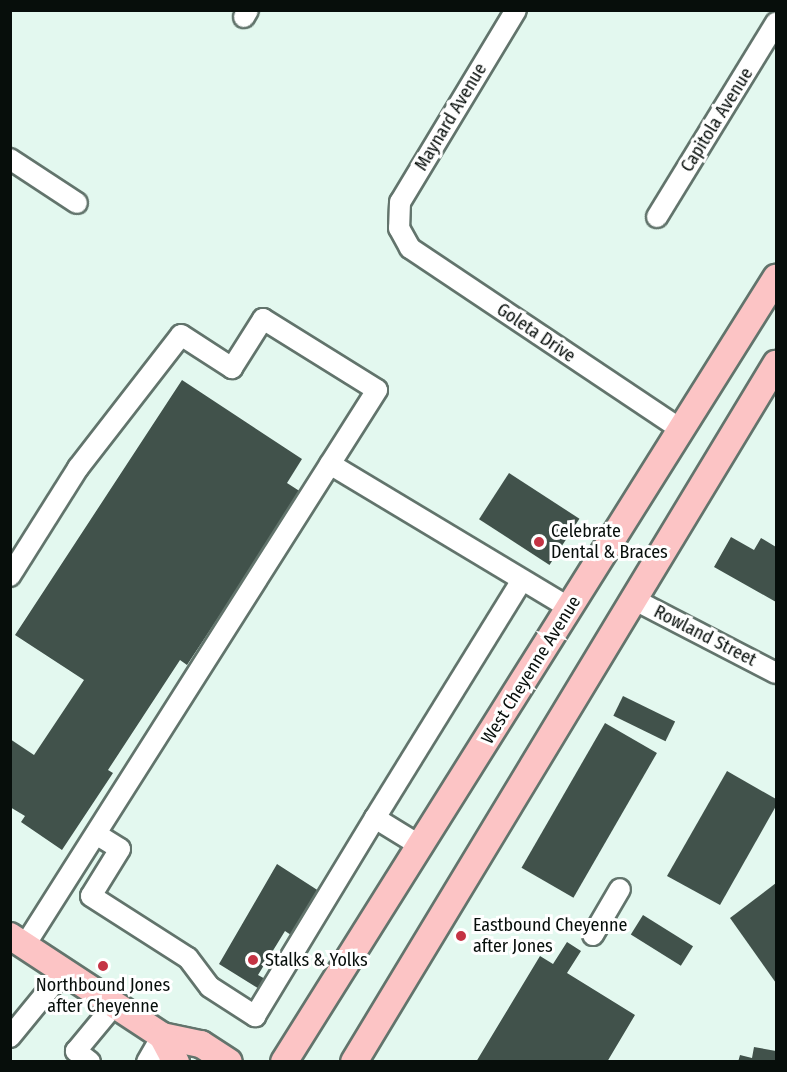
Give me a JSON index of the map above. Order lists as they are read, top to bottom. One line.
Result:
{"streets":{"main road":["West Cheyenne Avenue"],"street":["Maynard Avenue","Capitola Avenue","Goleta Drive","Rowland Street"]},"crossings":[["Maynard Avenue","Goleta Drive"],["Goleta Drive","West Cheyenne Avenue"]],"places":["Celebrate Dental & Braces","Eastbound Cheyenne after Jones","Stalks & Yolks","Northbound Jones after Cheyenne"]}
